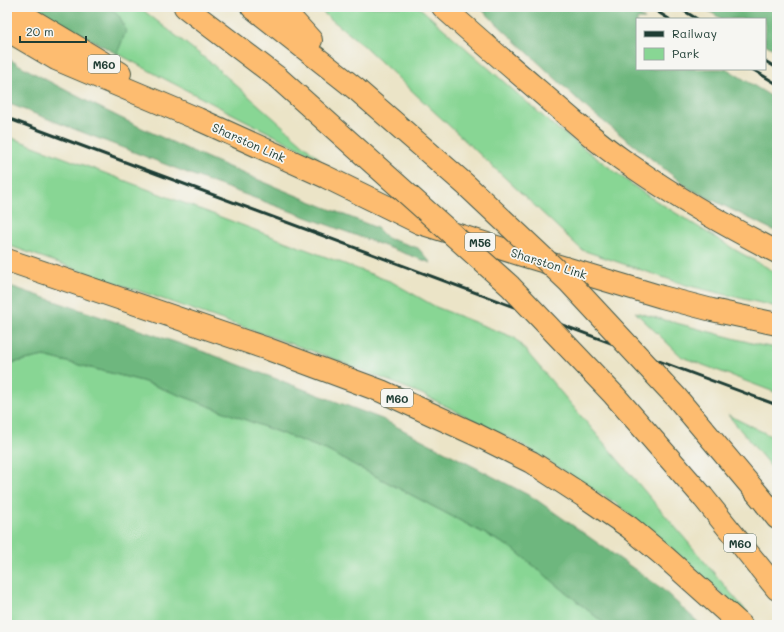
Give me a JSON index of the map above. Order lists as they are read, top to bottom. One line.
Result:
{"streets":{"highway":["M60","Sharston Link","M56"]},"crossings":[["M60","Sharston Link"],["M60","M56"],["Sharston Link","M56"]],"legend":["Railway","Park"],"scale_bar":"20 m"}
